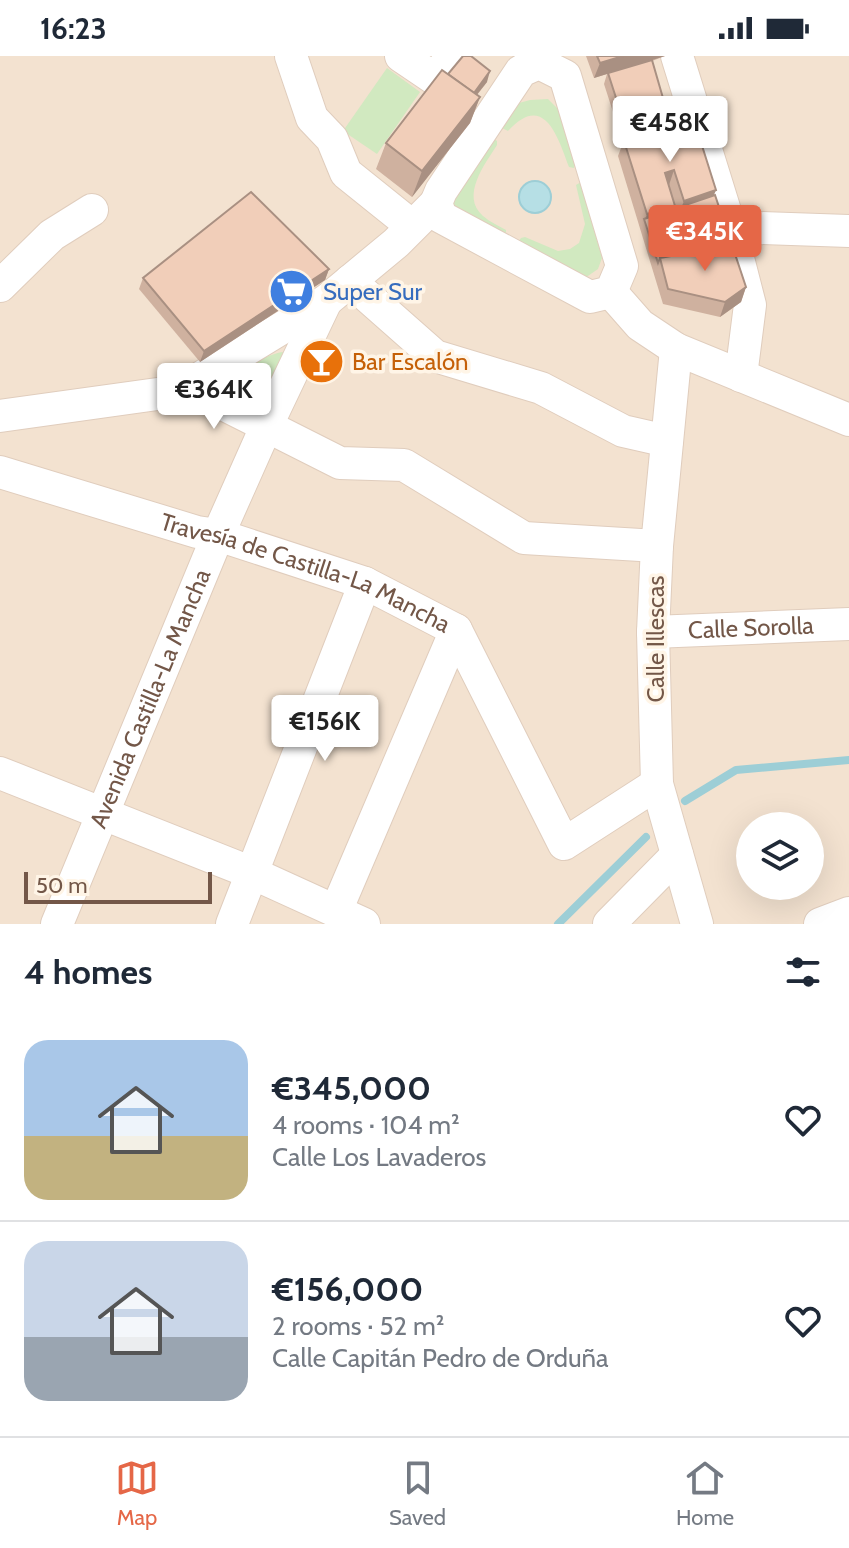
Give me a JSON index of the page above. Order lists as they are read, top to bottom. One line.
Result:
{"streets":{"street":["Travesía de Castilla-La Mancha","Calle Sorolla","Calle Illescas","Avenida Castilla-La Mancha"]},"crossings":[["Travesía de Castilla-La Mancha","Calle Illescas"],["Travesía de Castilla-La Mancha","Avenida Castilla-La Mancha"],["Calle Sorolla","Calle Illescas"]],"places":{"supermarket":["Super Sur"],"bar":["Bar Escalón"]},"scale_bar":"50 m","page":{"status":"16:23","price":["€458K","€345K","€364K","€156K"],"scale":"50 m","heading":"4 homes","list":[{"name":"€345,000","note":"4 rooms · 104 m² · Calle Los Lavaderos"},{"name":"€156,000","note":"2 rooms · 52 m² · Calle Capitán Pedro de Orduña"}],"tabs":["Map","Saved","Home"]}}
